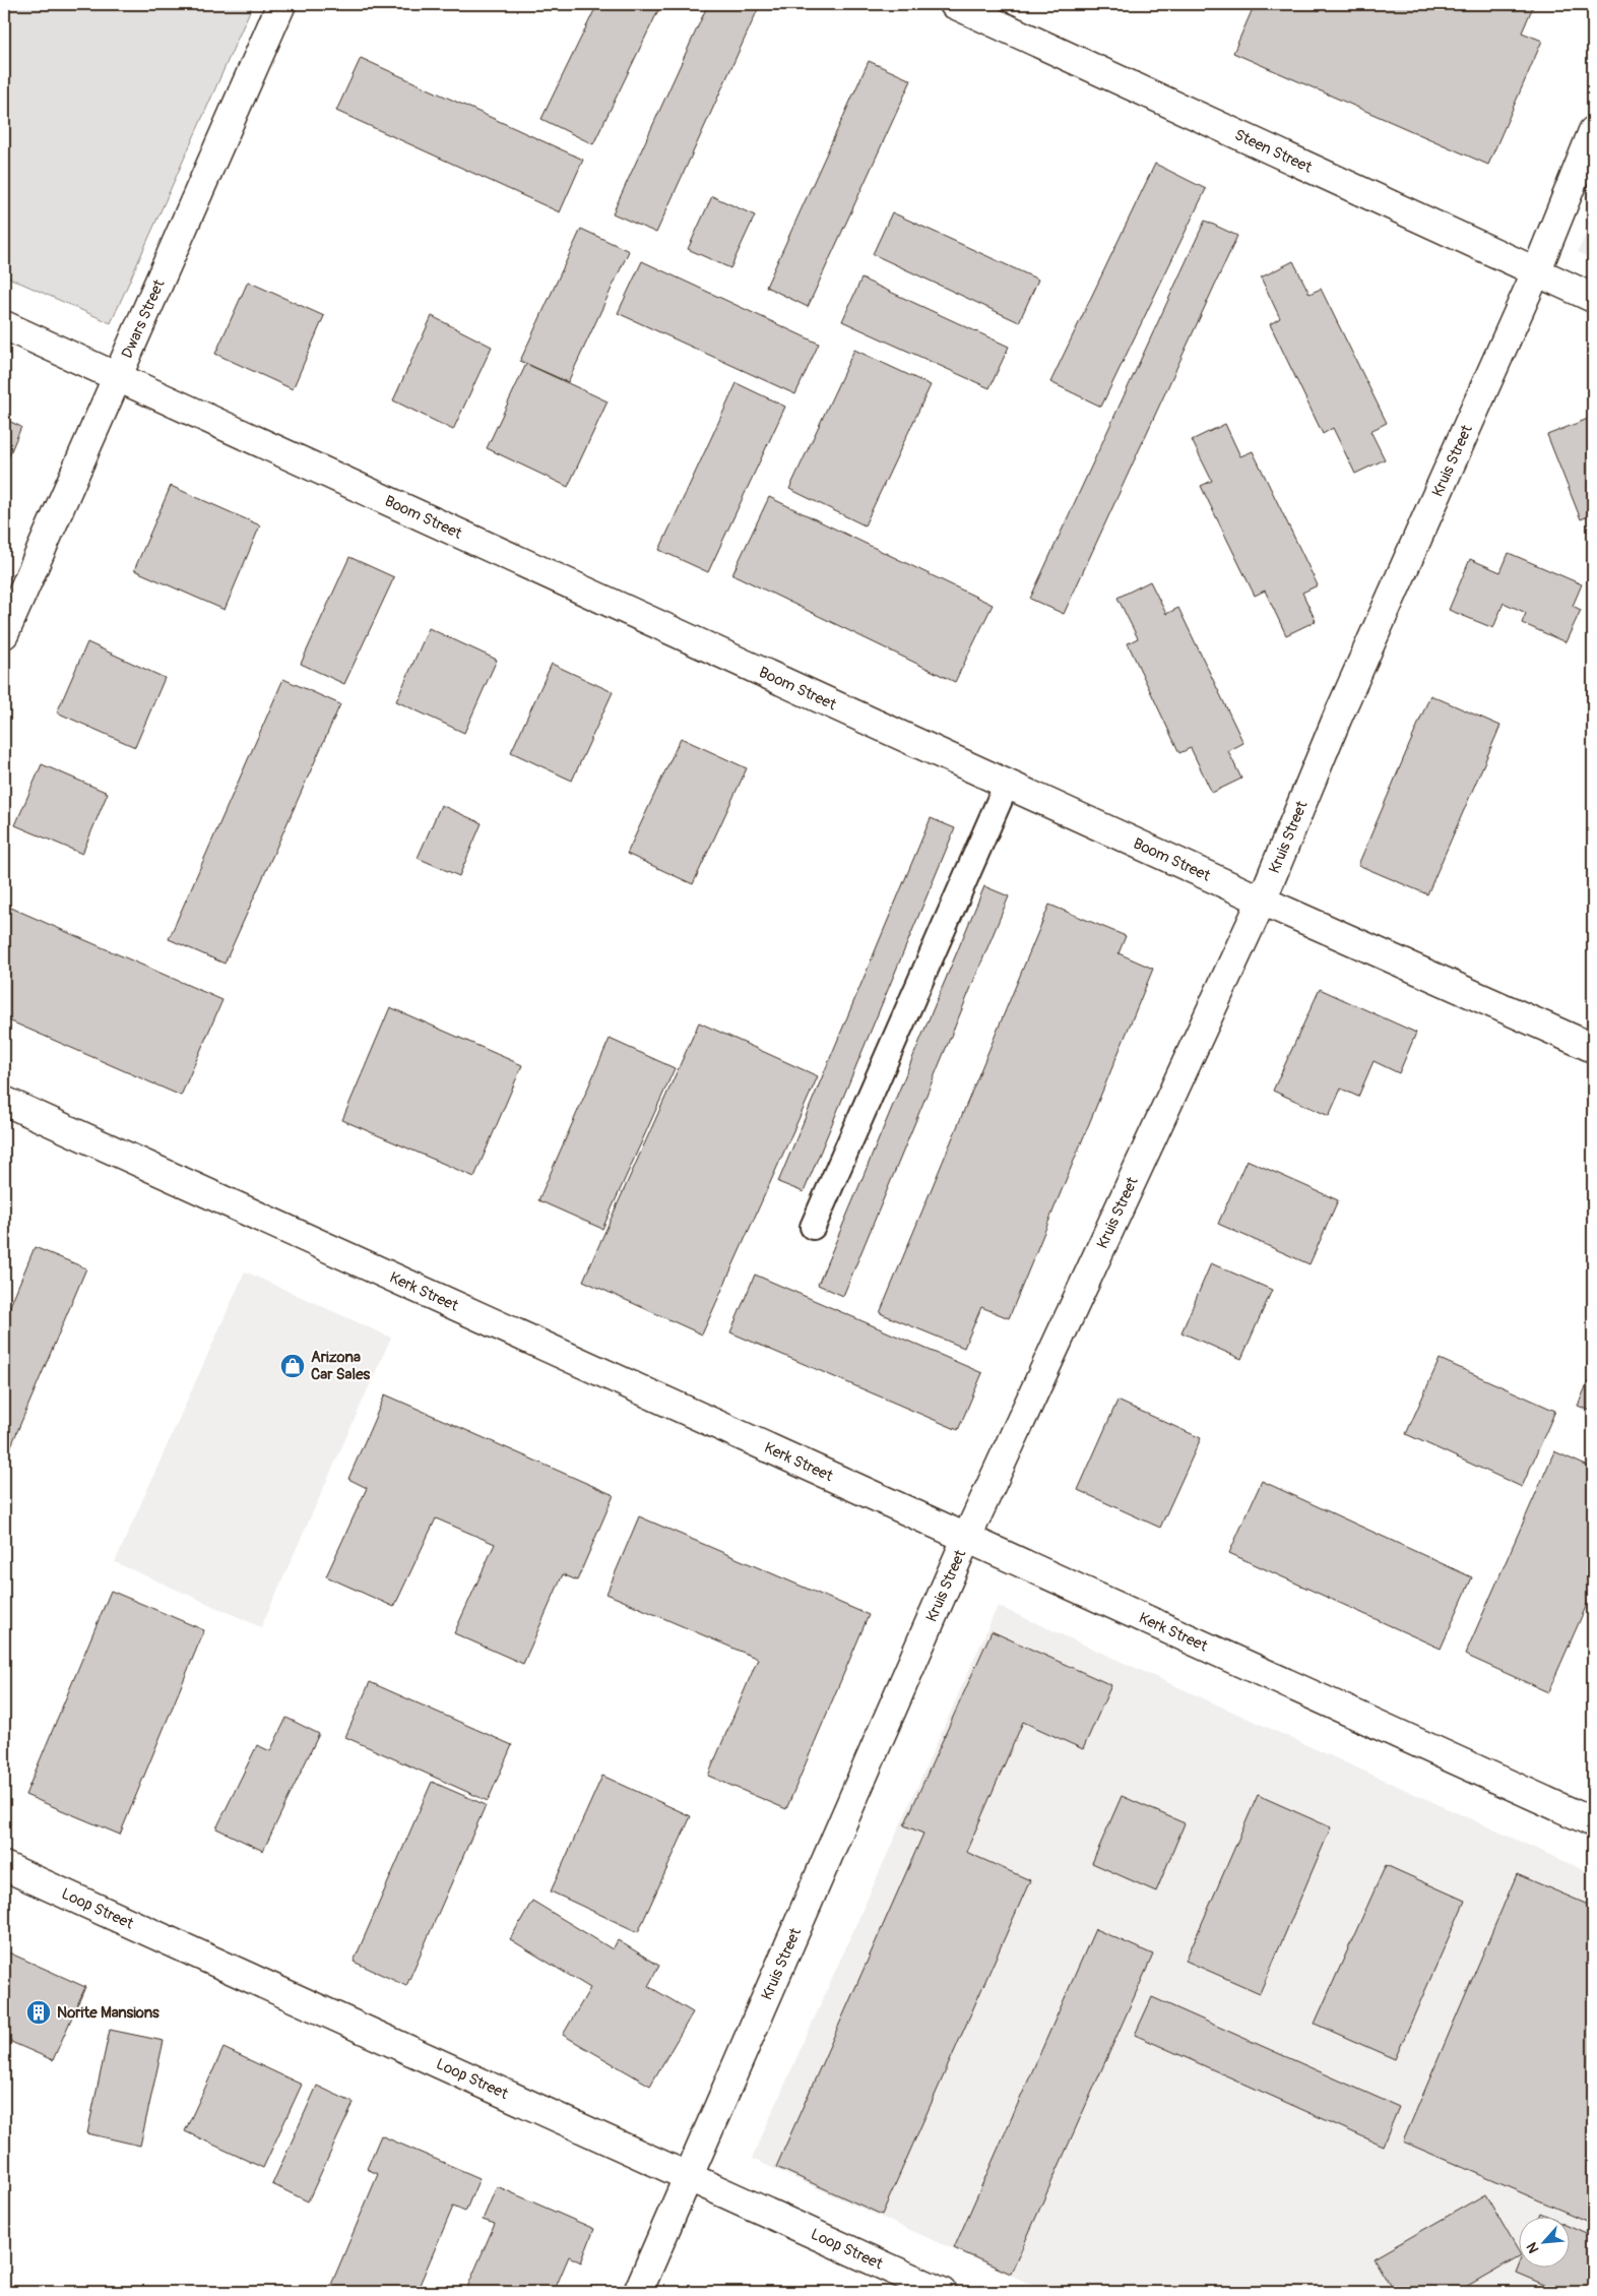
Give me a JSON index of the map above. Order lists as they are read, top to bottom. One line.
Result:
{"streets":{"street":["Steen Street","Dwars Street","Kruis Street","Boom Street","Kerk Street","Loop Street"]},"crossings":[["Steen Street","Kruis Street"],["Dwars Street","Boom Street"],["Kruis Street","Boom Street"],["Kruis Street","Kerk Street"],["Kruis Street","Loop Street"]],"places":{"shop":["Arizona Car Sales"],"building":["Norite Mansions"]},"north":"bottom left"}
